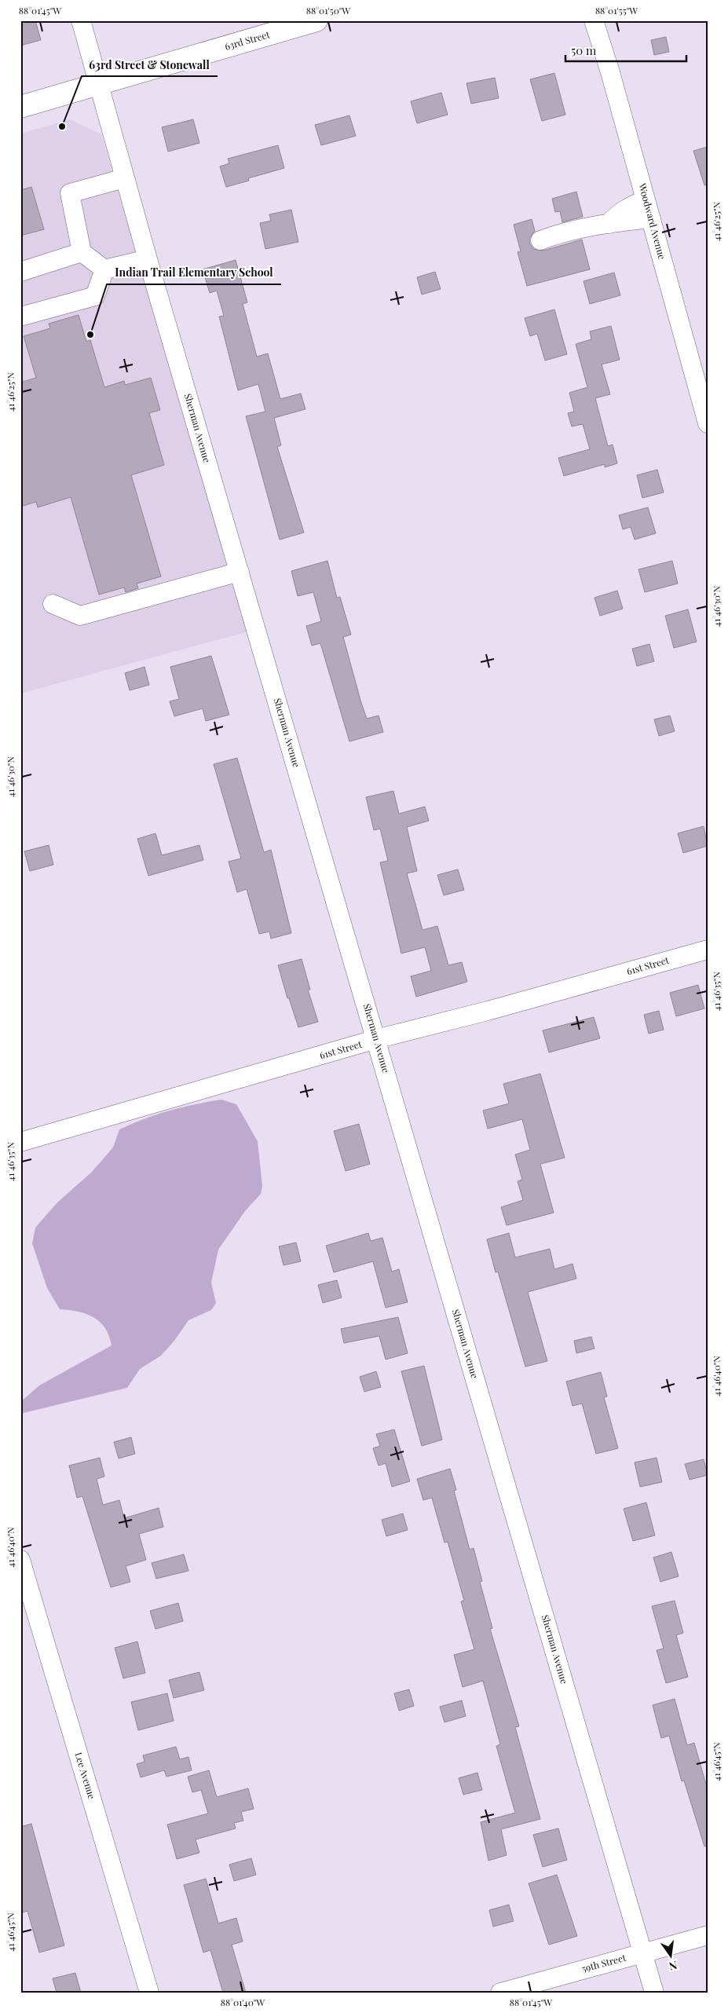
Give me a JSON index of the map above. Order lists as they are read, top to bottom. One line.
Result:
{"streets":{"main road":["63rd Street"],"street":["Woodward Avenue","Sherman Avenue","61st Street","Lee Avenue","59th Street"]},"crossings":[["63rd Street","Sherman Avenue"],["Sherman Avenue","61st Street"],["Sherman Avenue","59th Street"]],"places":["63rd Street & Stonewall","Indian Trail Elementary School"],"scale_bar":"50 m","north":"bottom","coordinates":["88°01'45\"W","88°01'50\"W","88°01'55\"W","41°46'25\"N","41°46'30\"N","41°46'35\"N","41°46'40\"N","41°46'45\"N","88°01'40\"W"]}
